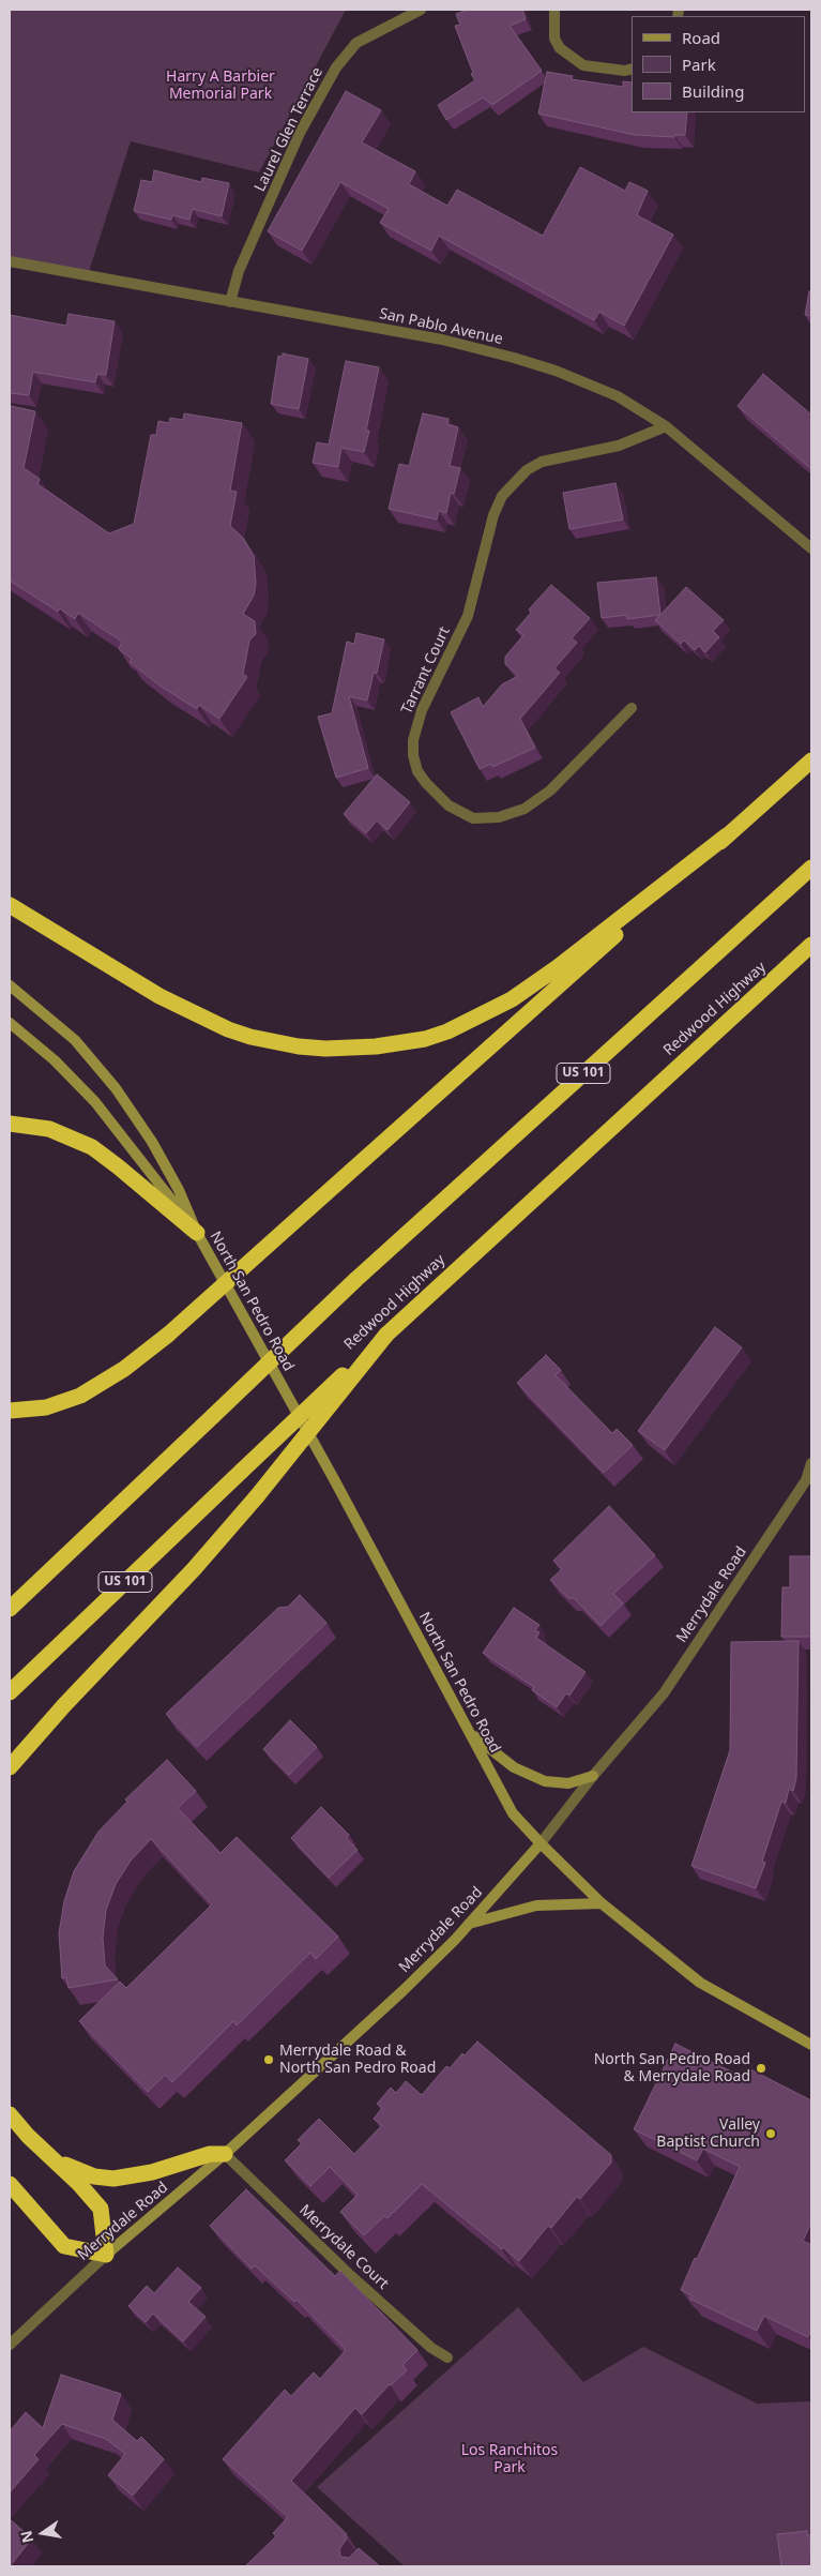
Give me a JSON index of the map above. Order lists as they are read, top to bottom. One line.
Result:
{"streets":{"highway":["Redwood Highway","US 101"],"main road":["North San Pedro Road","Merrydale Road"],"street":["Laurel Glen Terrace","San Pablo Avenue","Tarrant Court","Merrydale Court"]},"crossings":[["Laurel Glen Terrace","San Pablo Avenue"],["San Pablo Avenue","Tarrant Court"],["North San Pedro Road","Merrydale Road"],["Merrydale Road","Merrydale Court"]],"parks":["Harry A Barbier Memorial Park","Los Ranchitos Park"],"places":["Merrydale Road & North San Pedro Road","North San Pedro Road & Merrydale Road","Valley Baptist Church"],"legend":["Road","Park","Building"],"north":"left"}
